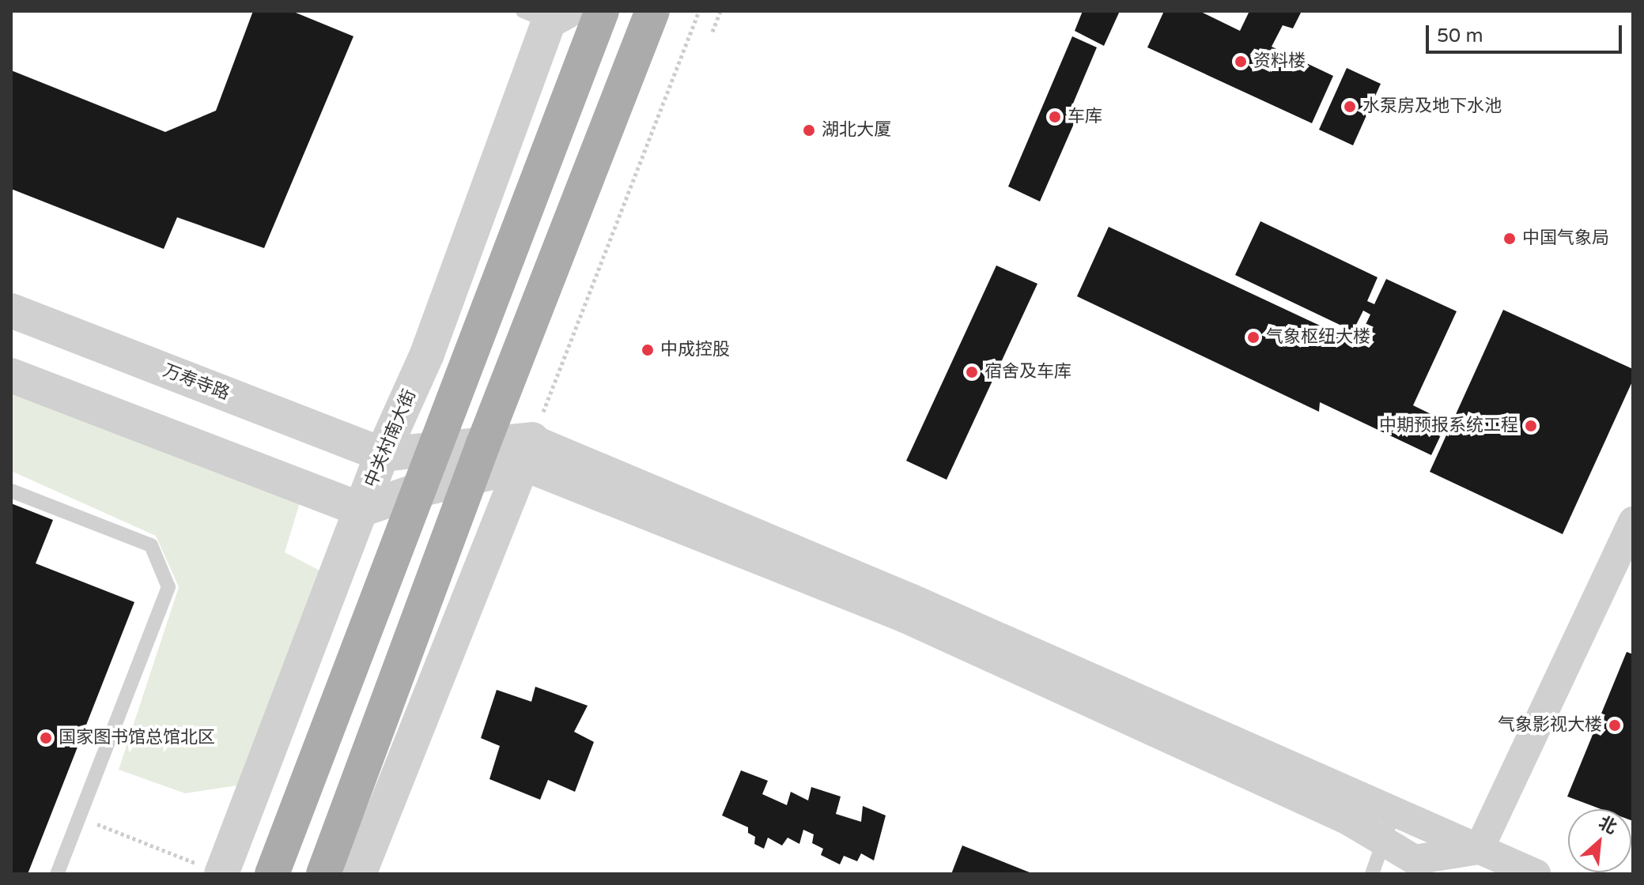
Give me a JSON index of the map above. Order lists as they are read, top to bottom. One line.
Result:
{"streets":{"street":["万寿寺路","中关村南大街"]},"crossings":[["万寿寺路","中关村南大街"]],"places":["资料楼","水泵房及地下水池","车库","湖北大厦","中国气象局","气象枢纽大楼","中成控股","宿舍及车库","中期预报系统工程","气象影视大楼","国家图书馆总馆北区"],"scale_bar":"50 m","north":"top right"}
